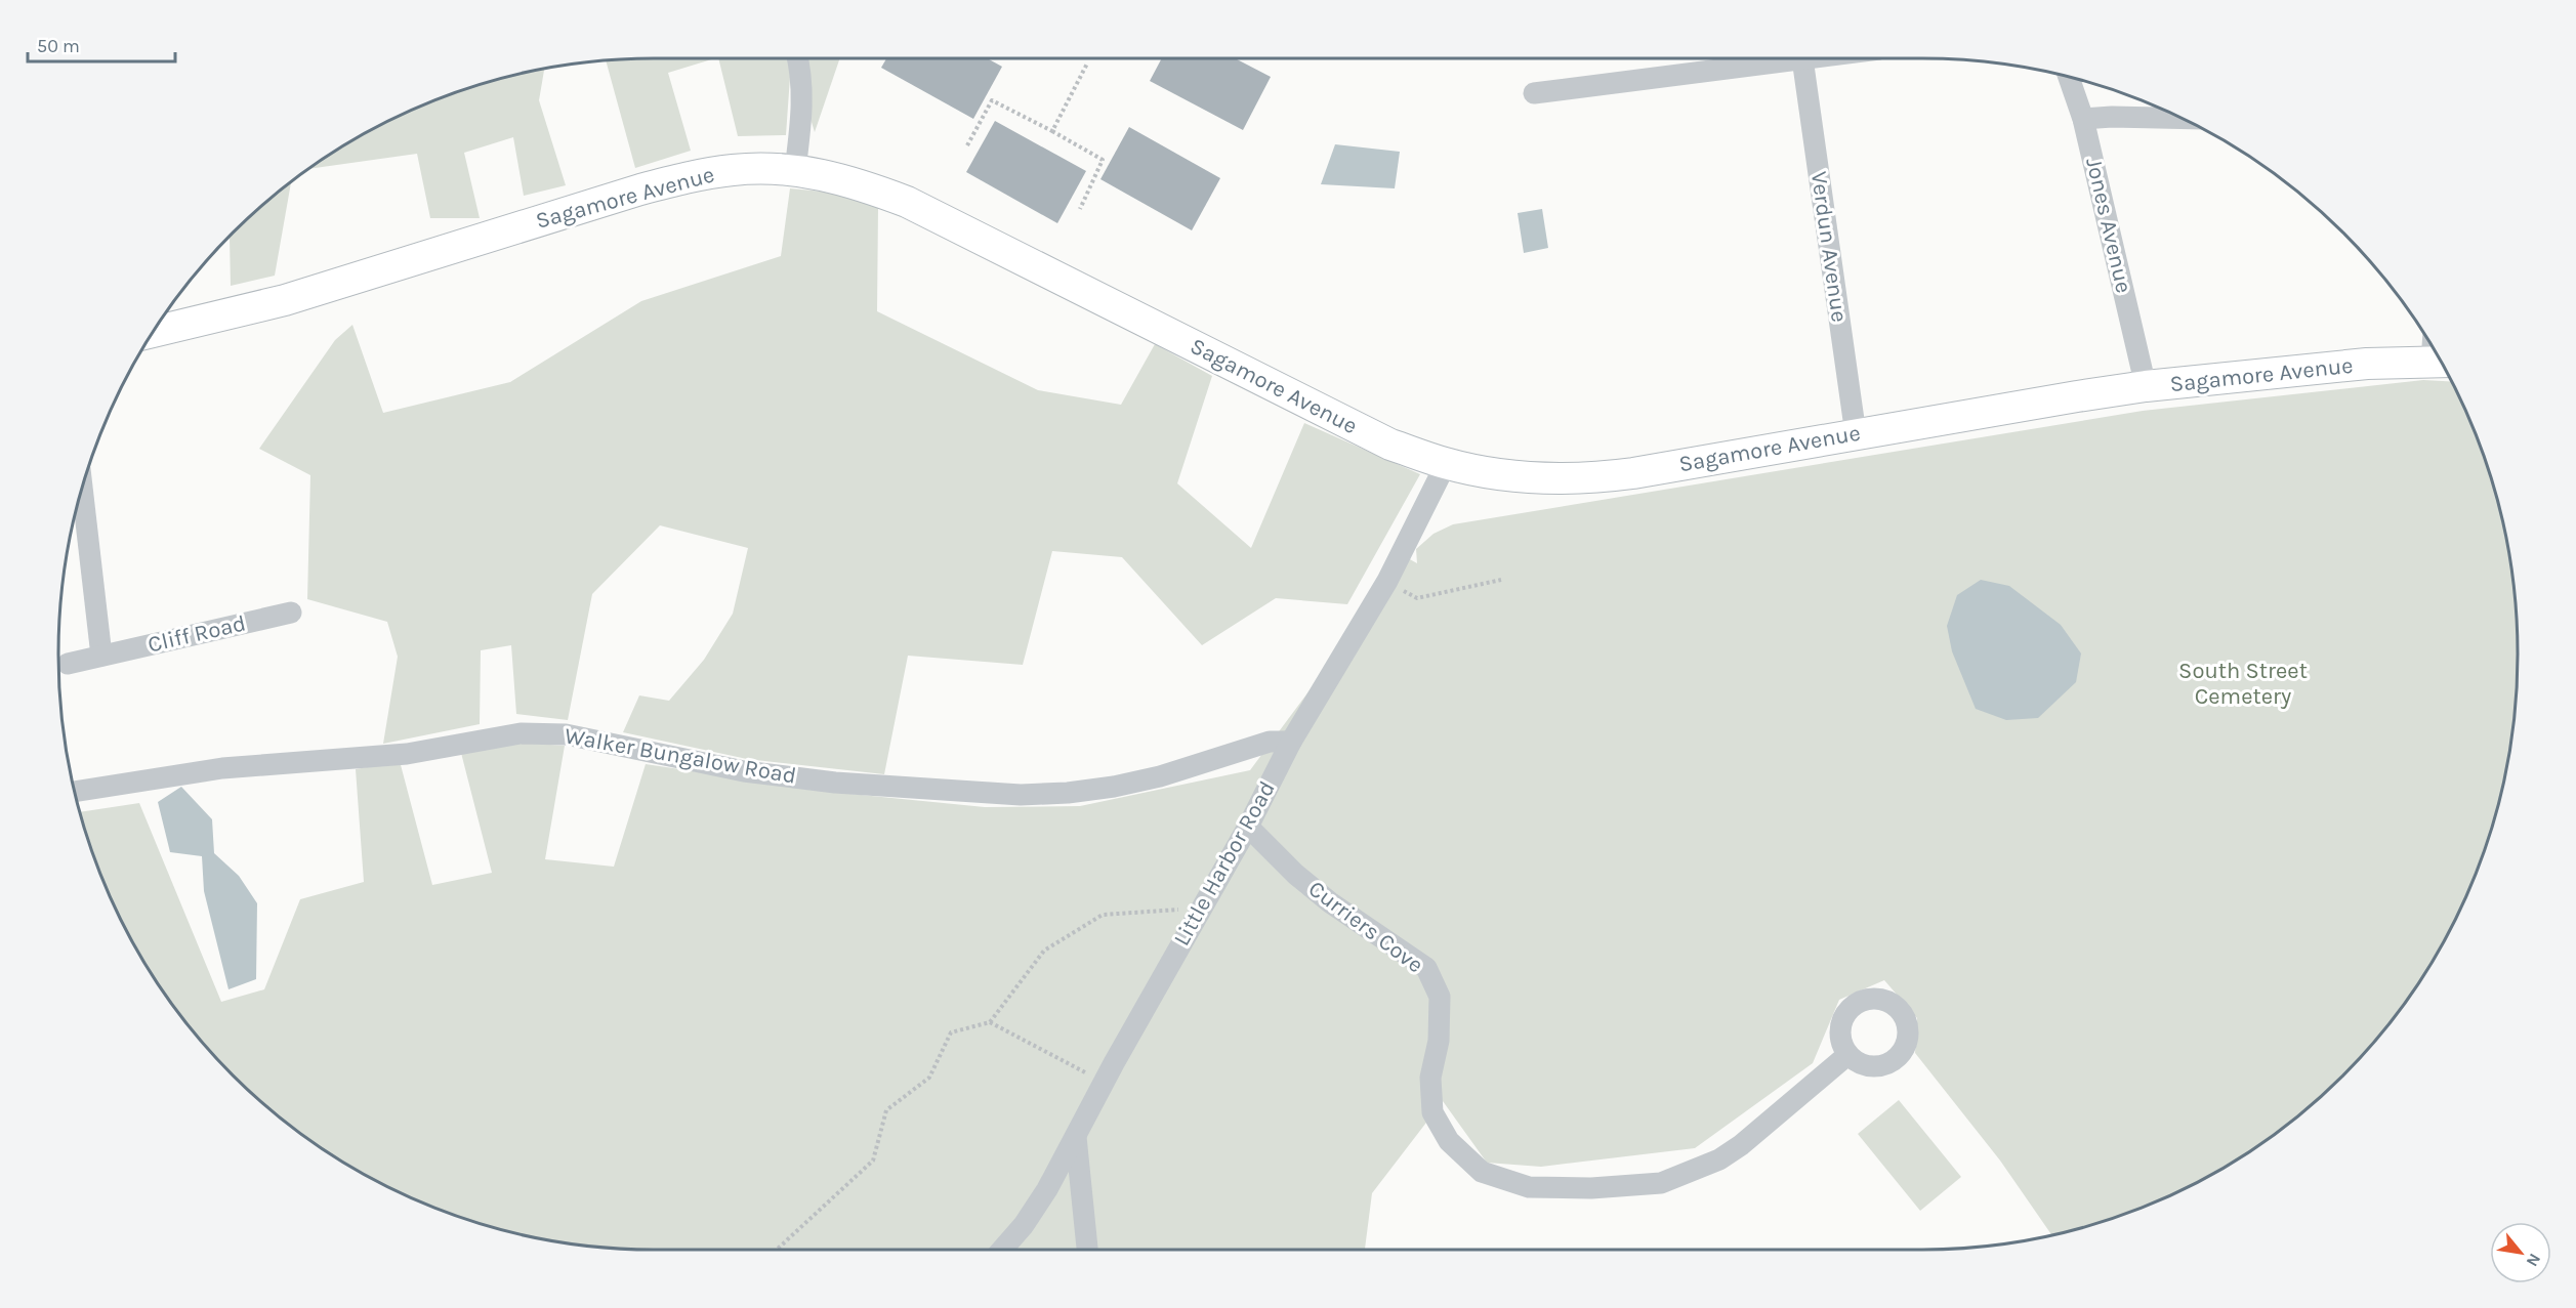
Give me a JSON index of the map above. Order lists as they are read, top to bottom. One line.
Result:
{"streets":{"main road":["Sagamore Avenue"],"street":["Jones Avenue","Verdun Avenue","Cliff Road","Walker Bungalow Road","Little Harbor Road","Curriers Cove"]},"crossings":[["Sagamore Avenue","Jones Avenue"],["Sagamore Avenue","Verdun Avenue"],["Sagamore Avenue","Little Harbor Road"],["Walker Bungalow Road","Little Harbor Road"],["Little Harbor Road","Curriers Cove"]],"parks":["South Street Cemetery"],"scale_bar":"50 m","north":"bottom right"}
